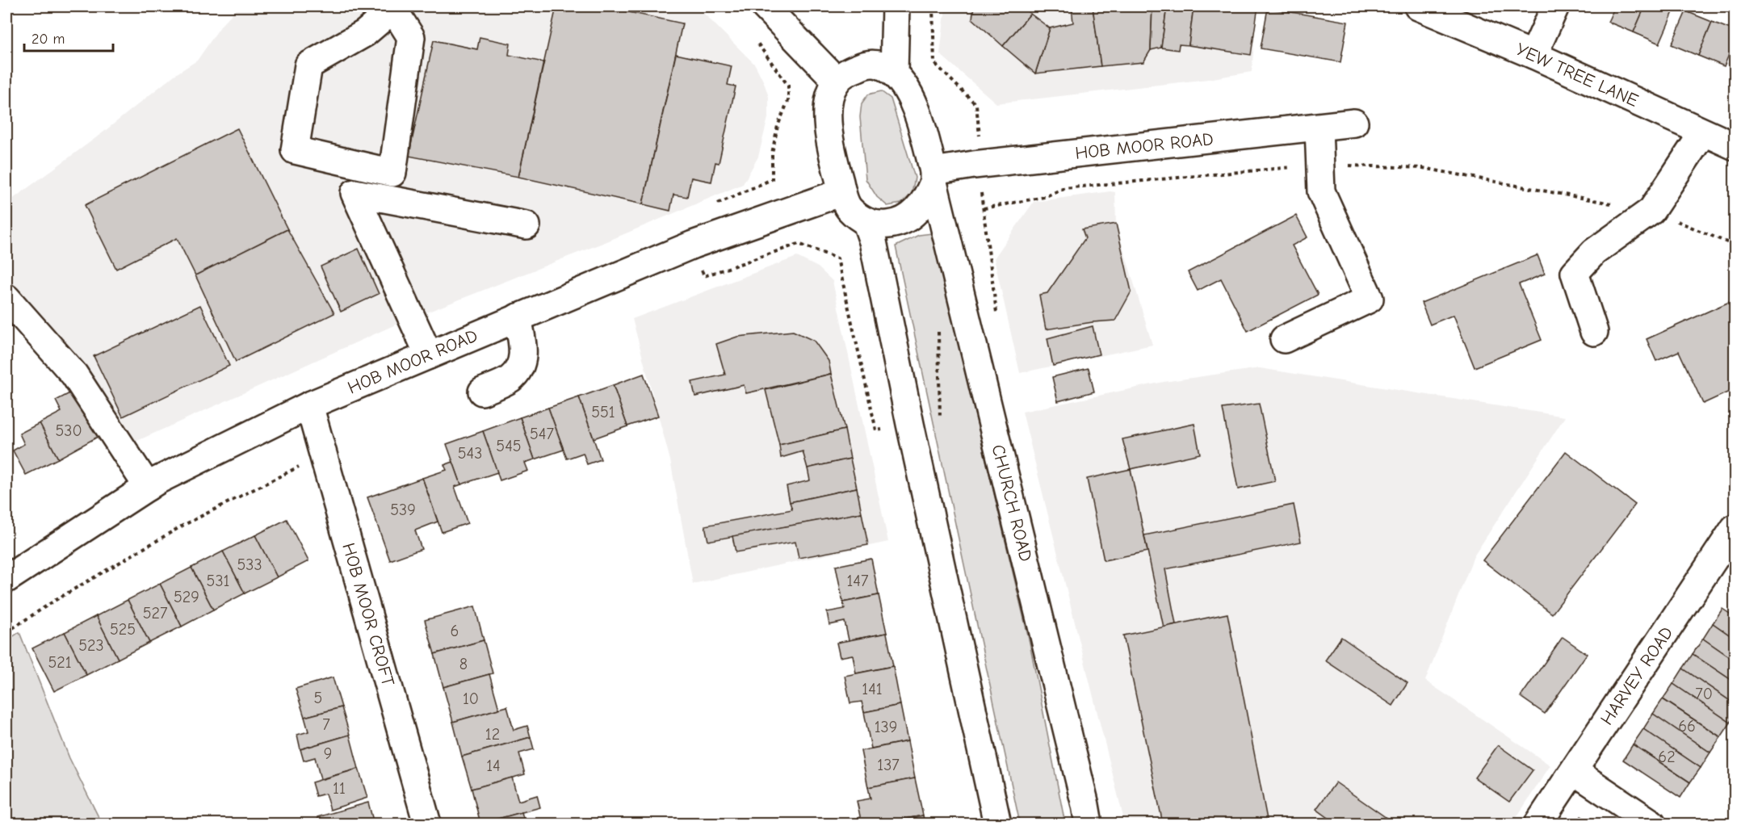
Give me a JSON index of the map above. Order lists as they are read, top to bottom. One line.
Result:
{"streets":{"street":["YEW TREE LANE","HOB MOOR ROAD","CHURCH ROAD","HOB MOOR CROFT","HARVEY ROAD"]},"crossings":[["HOB MOOR ROAD","CHURCH ROAD"],["HOB MOOR ROAD","HOB MOOR CROFT"]],"house_numbers":["551","530","547","545","543","539","533","531","147","529","527","525","6","523","521","8","141","70","5","10","7","66","139","12","9","62","137","14","11"],"scale_bar":"20 m"}
